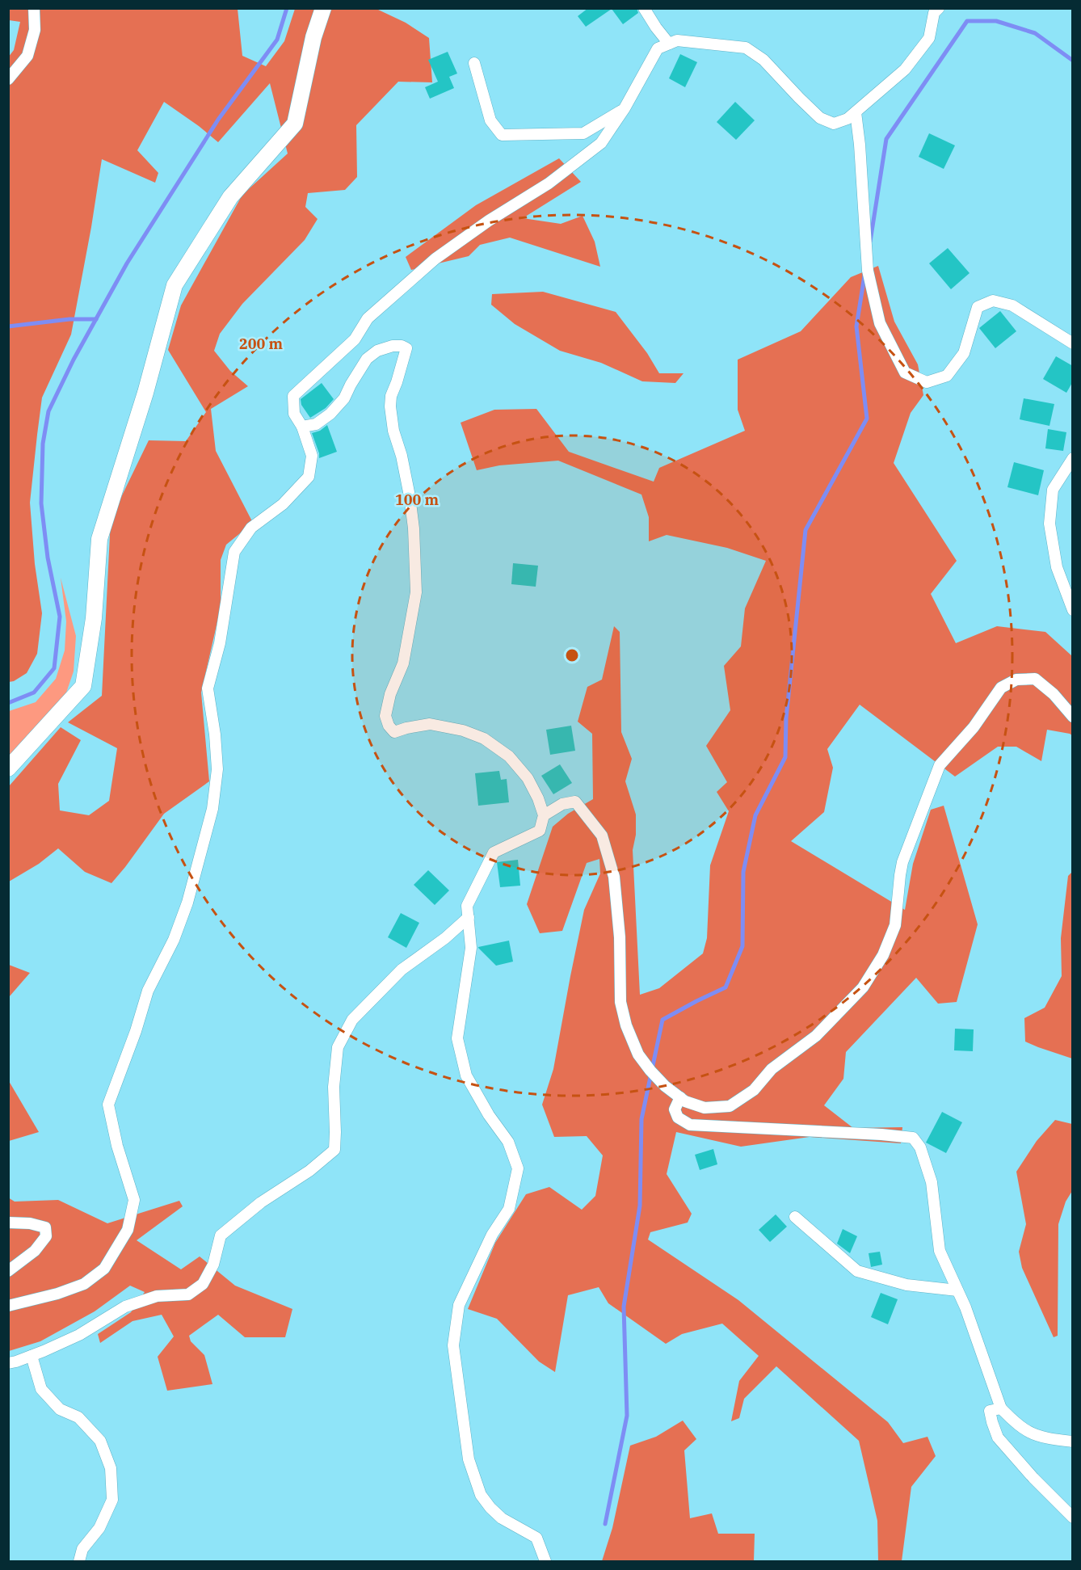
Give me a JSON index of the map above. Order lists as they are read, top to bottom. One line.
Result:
{"rings":["200 m","100 m"]}
